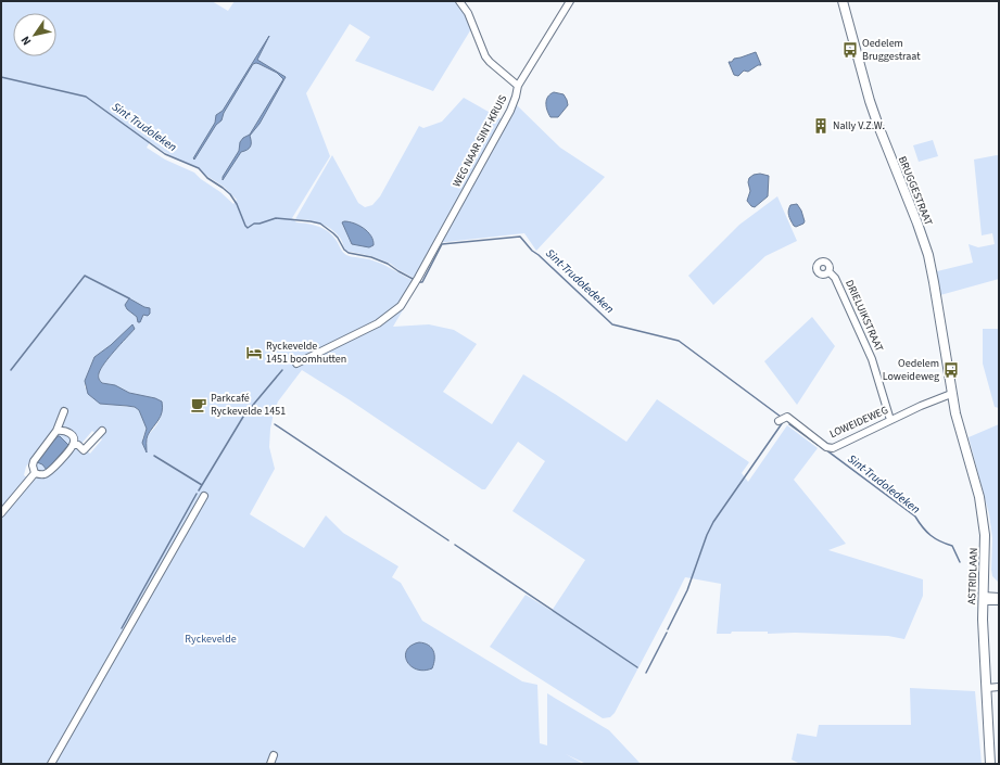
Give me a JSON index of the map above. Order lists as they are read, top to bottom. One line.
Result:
{"streets":{"main road":["BRUGGESTRAAT","ASTRIDLAAN"],"street":["WEG NAAR SINT-KRUIS","DRIELUIKSTRAAT","LOWEIDEWEG"]},"crossings":[["BRUGGESTRAAT","LOWEIDEWEG"],["BRUGGESTRAAT","ASTRIDLAAN"],["DRIELUIKSTRAAT","LOWEIDEWEG"],["LOWEIDEWEG","ASTRIDLAAN"]],"water":["Sint Trudoleken","Sint-Trudoledeken"],"parks":["Ryckevelde"],"places":{"bus stop":["Oedelem Bruggestraat","Oedelem Loweideweg"],"building":["Nally V.Z.W."],"hotel":["Ryckevelde 1451 boomhutten"],"cafe":["Parkcafé Ryckevelde 1451"]},"north":"bottom left"}
